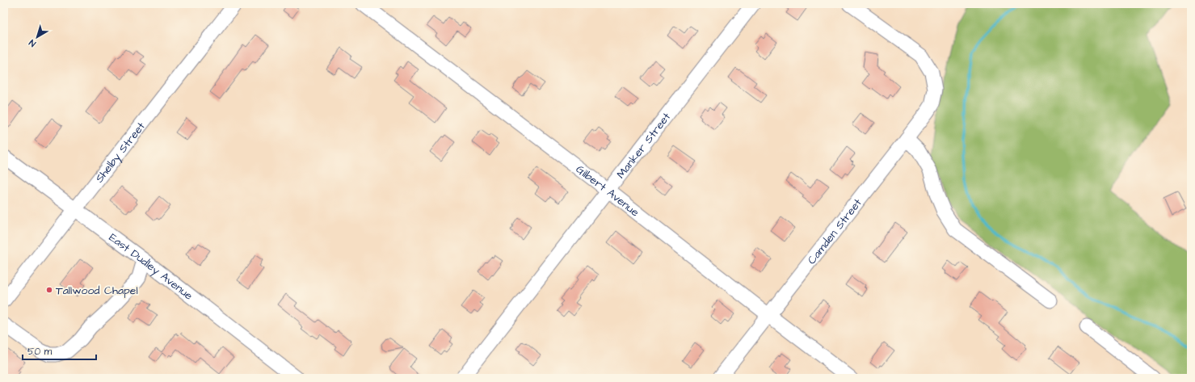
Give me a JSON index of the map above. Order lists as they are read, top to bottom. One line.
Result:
{"streets":{"street":["Manker Street","Shelby Street","Gilbert Avenue","Camden Street","East Dudley Avenue"]},"crossings":[["Manker Street","Gilbert Avenue"],["Shelby Street","East Dudley Avenue"],["Gilbert Avenue","Camden Street"]],"places":["Tallwood Chapel"],"scale_bar":"50 m","north":"bottom left"}
